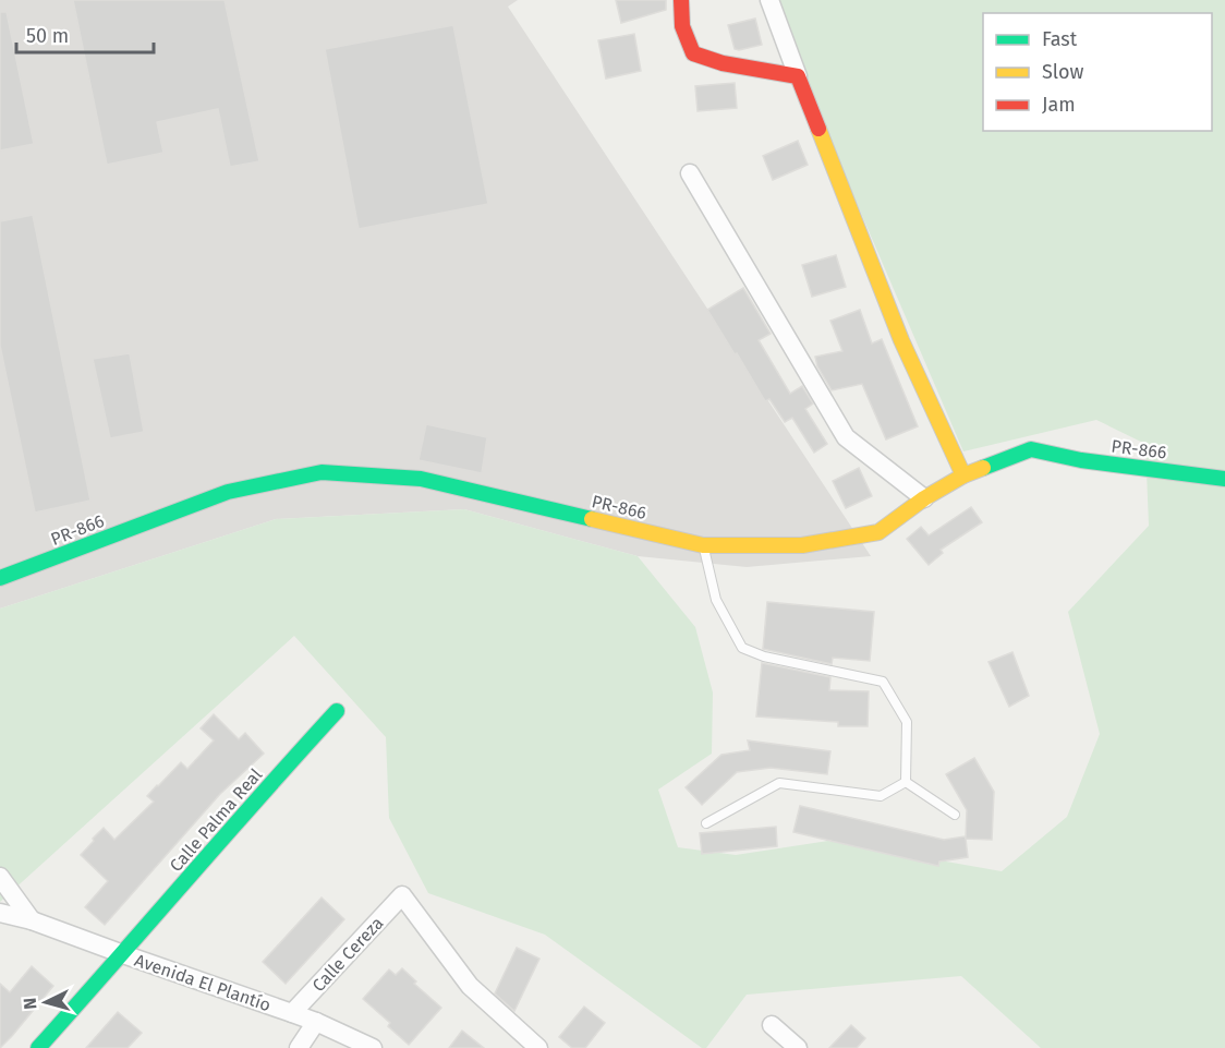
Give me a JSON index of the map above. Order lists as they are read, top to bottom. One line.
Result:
{"streets":{"street":["PR-866","Calle Palma Real","Calle Cereza","Avenida El Plantío"]},"crossings":[["Calle Palma Real","Avenida El Plantío"],["Calle Cereza","Avenida El Plantío"]],"legend":["Fast","Slow","Jam"],"scale_bar":"50 m","north":"left"}
